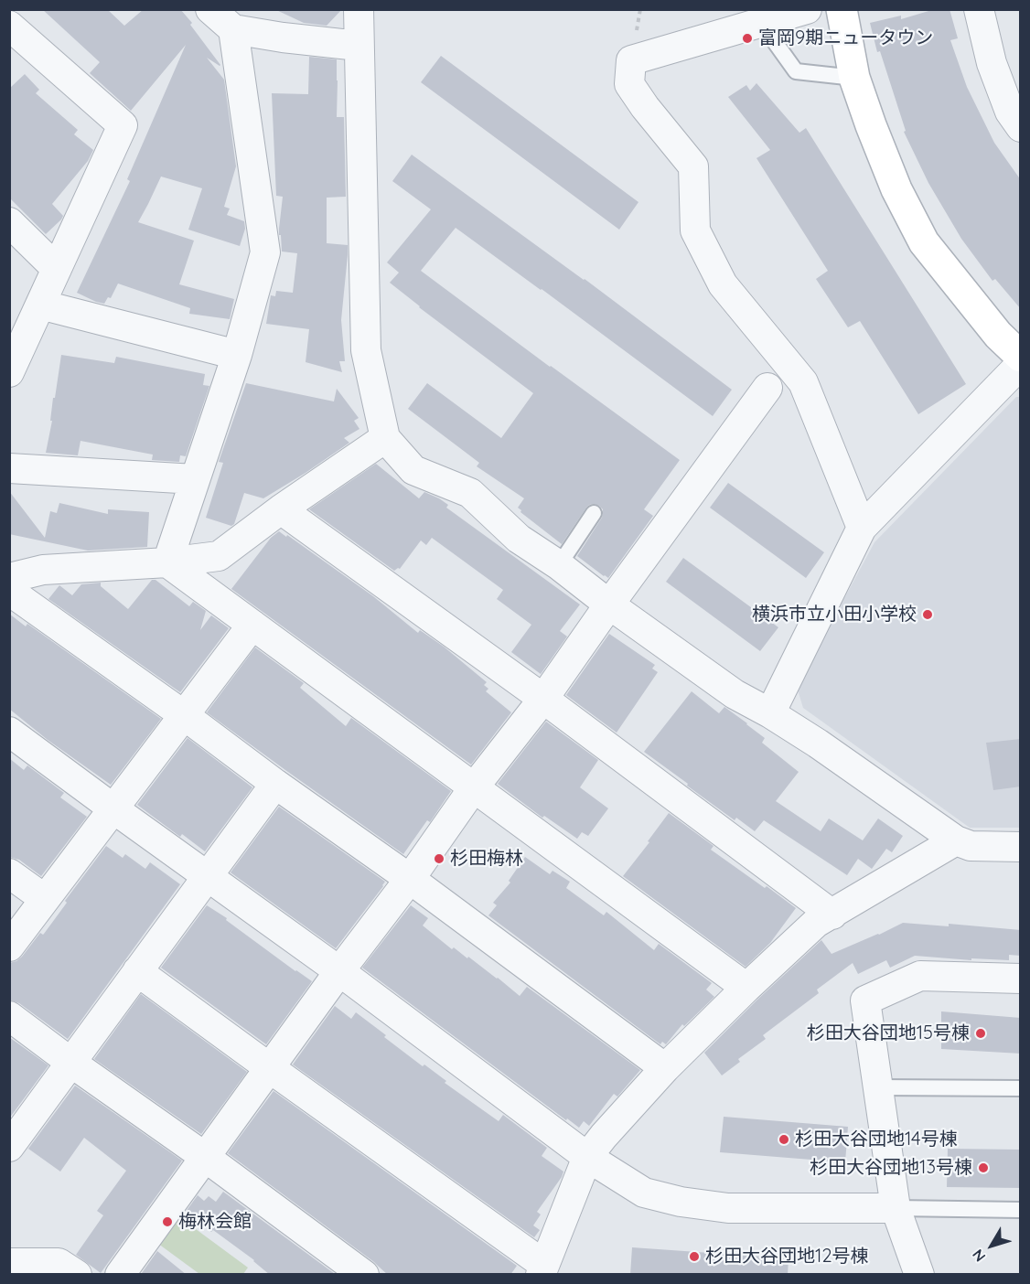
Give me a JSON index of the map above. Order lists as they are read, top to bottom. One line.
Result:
{"places":["富岡9期ニュータウン","横浜市立小田小学校","杉田梅林","杉田大谷団地15号棟","杉田大谷団地14号棟","杉田大谷団地13号棟","梅林会館","杉田大谷団地12号棟"],"north":"bottom left"}
